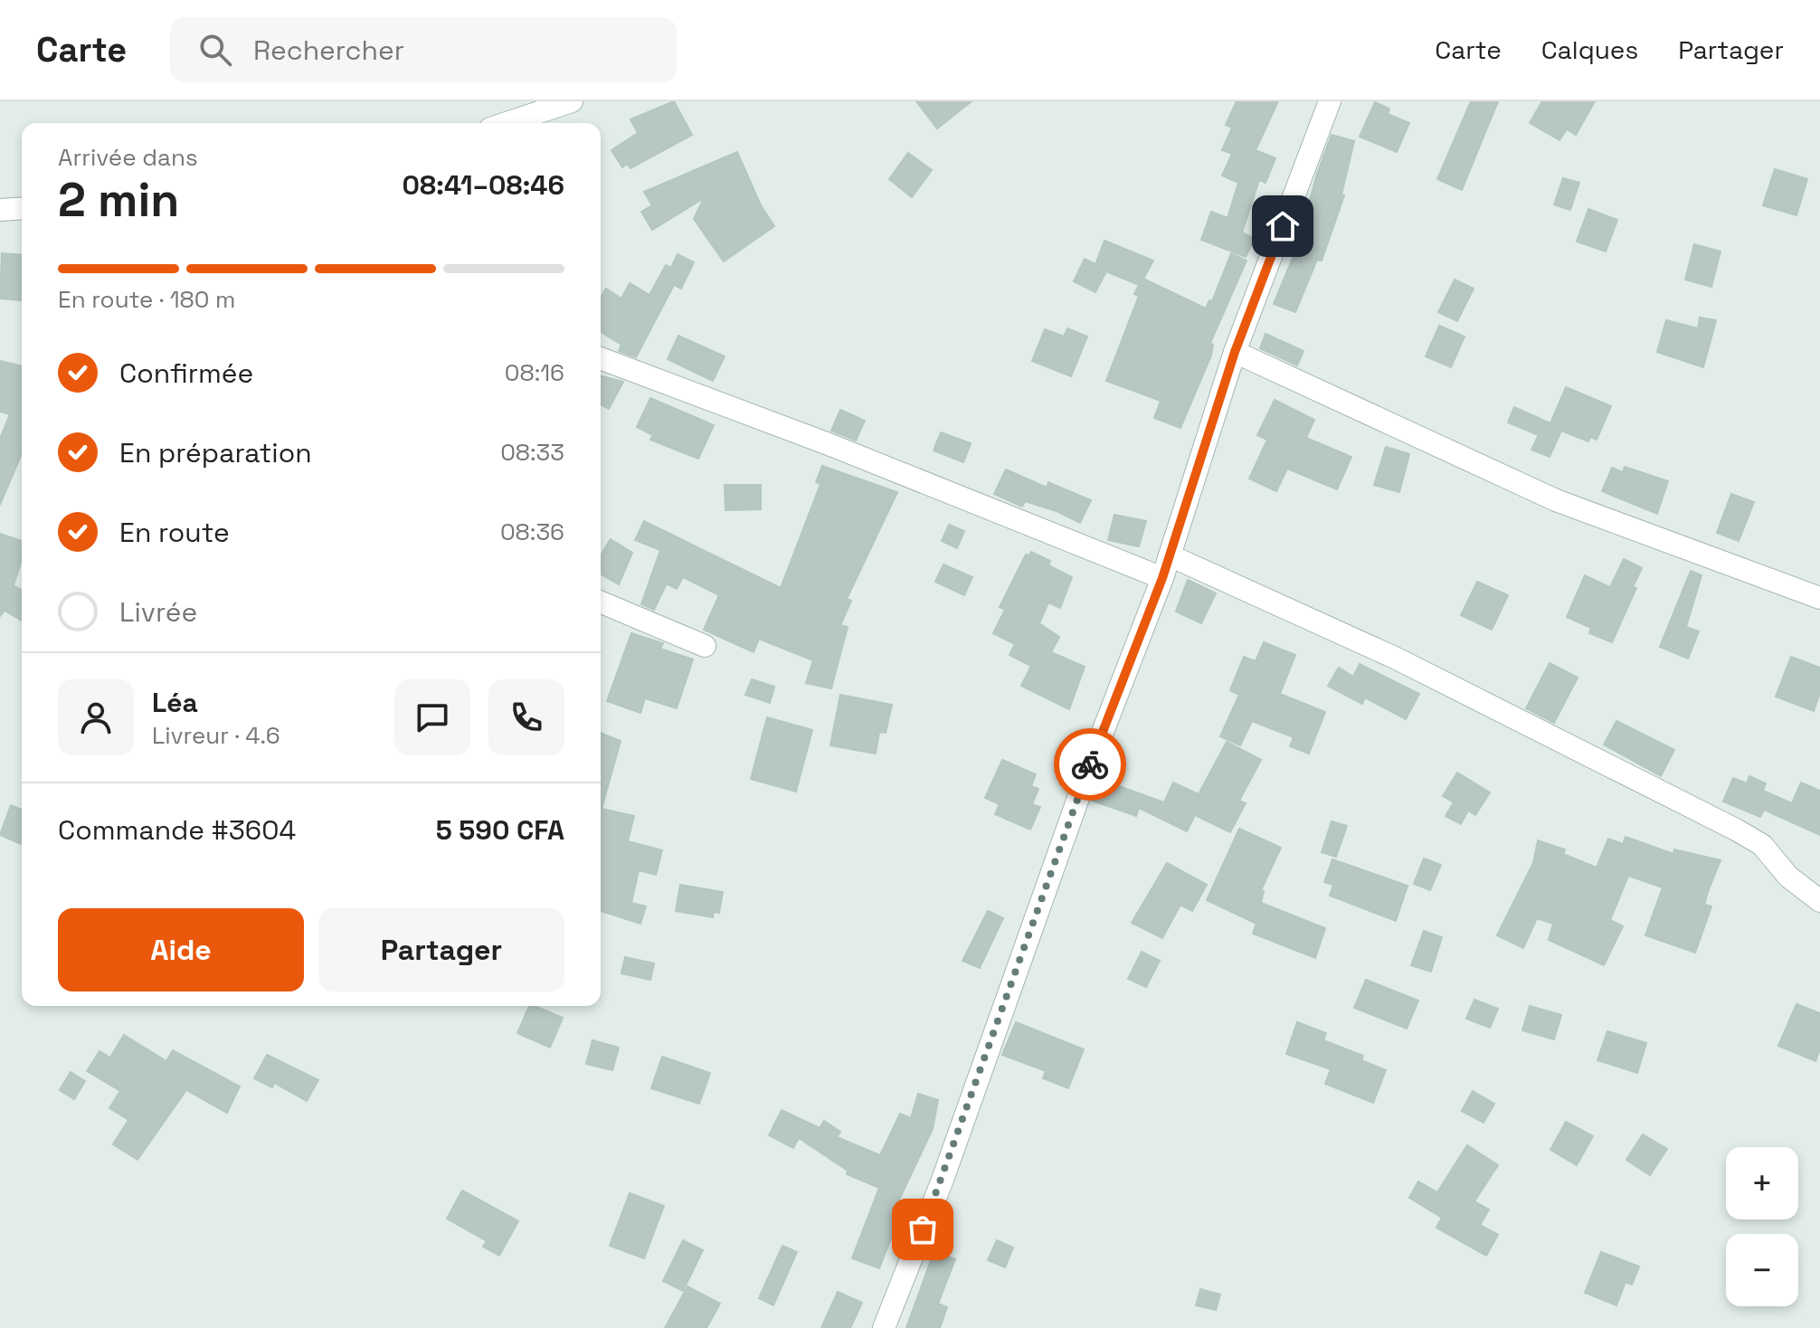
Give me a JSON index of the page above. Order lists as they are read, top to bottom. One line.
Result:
{"page":{"header":"Carte","search":"Rechercher","nav":["Carte","Calques","Partager"],"heading":["2 min","Arrivée dans","08:41–08:46"],"panel":["Léa","Livreur · 4.6","Commande #3604","5 590 CFA"],"bar":"En route · 180 m","list":[["Confirmée","08:16"],["En préparation","08:33"],["En route","08:36"],"Livrée"],"buttons":["Aide","Partager"],"map_buttons":["+","−"]}}
